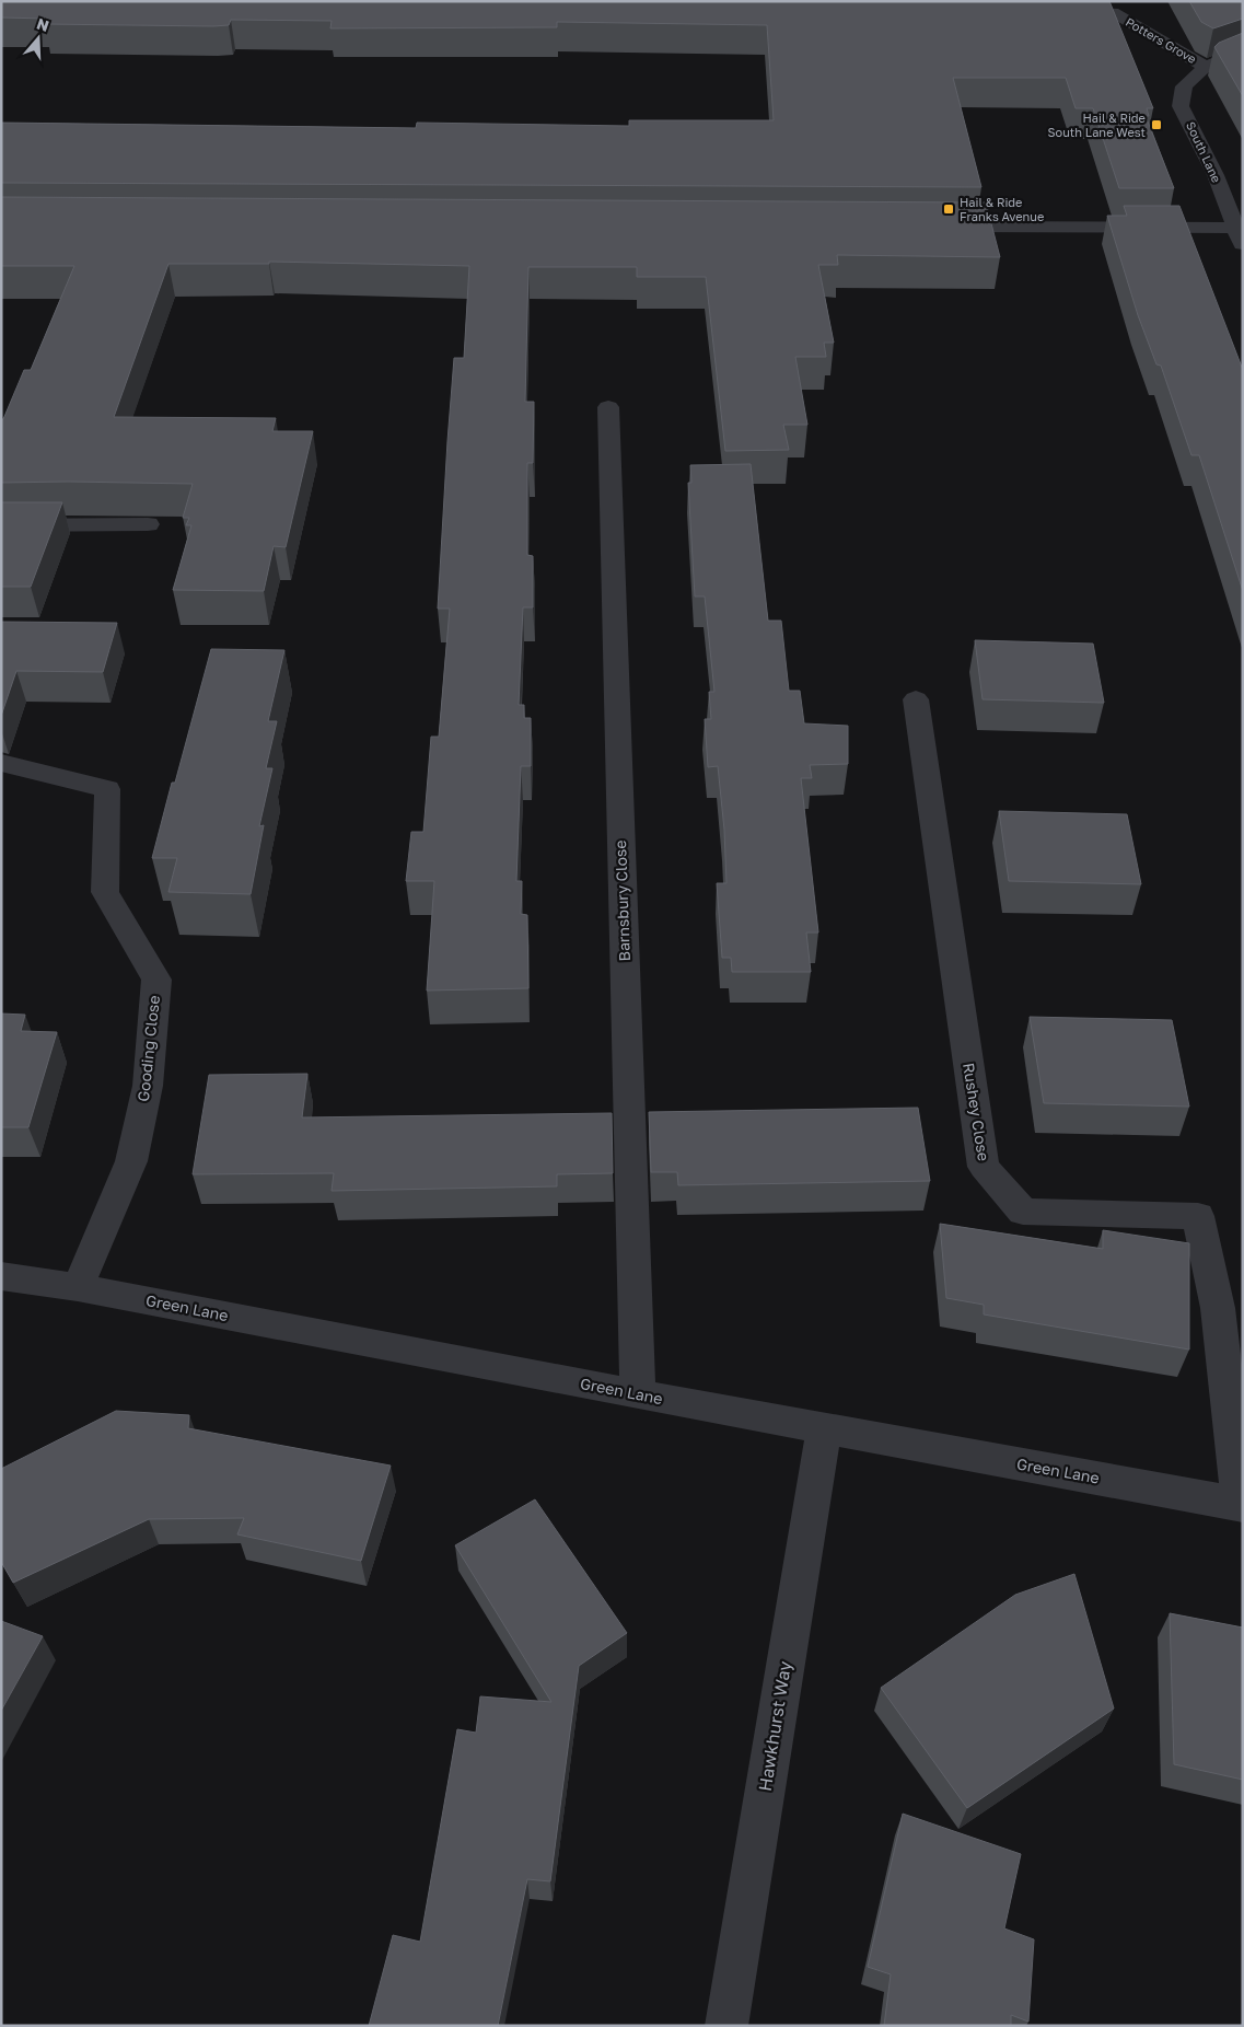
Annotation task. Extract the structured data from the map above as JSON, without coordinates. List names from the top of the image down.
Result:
{
  "streets": {
    "street": [
      "Potters Grove",
      "South Lane",
      "Barnsbury Close",
      "Gooding Close",
      "Rushey Close",
      "Green Lane",
      "Hawkhurst Way"
    ]
  },
  "crossings": [
    ["Potters Grove", "South Lane"],
    ["Barnsbury Close", "Green Lane"],
    ["Gooding Close", "Green Lane"],
    ["Rushey Close", "Green Lane"],
    ["Green Lane", "Hawkhurst Way"]
  ],
  "places": {
    "transit": ["Hail & Ride South Lane West", "Hail & Ride Franks Avenue"]
  },
  "north": "top"
}
